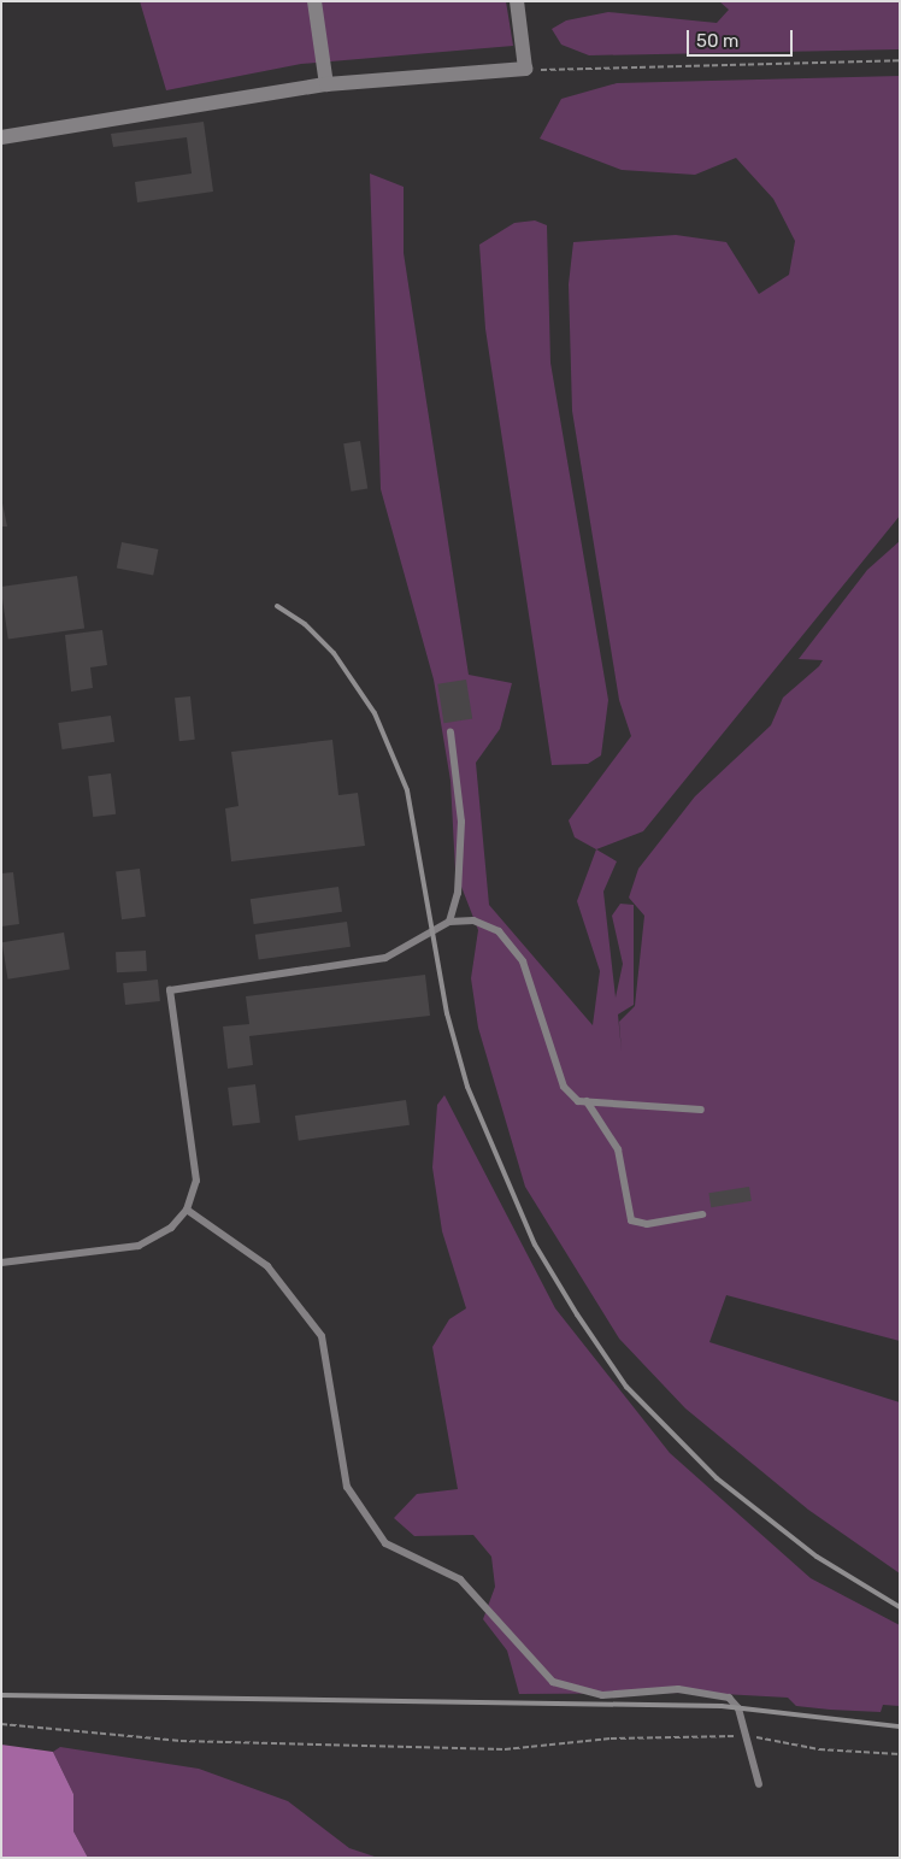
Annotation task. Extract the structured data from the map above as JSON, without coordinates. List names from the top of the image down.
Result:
{
  "scale_bar": "50 m"
}
